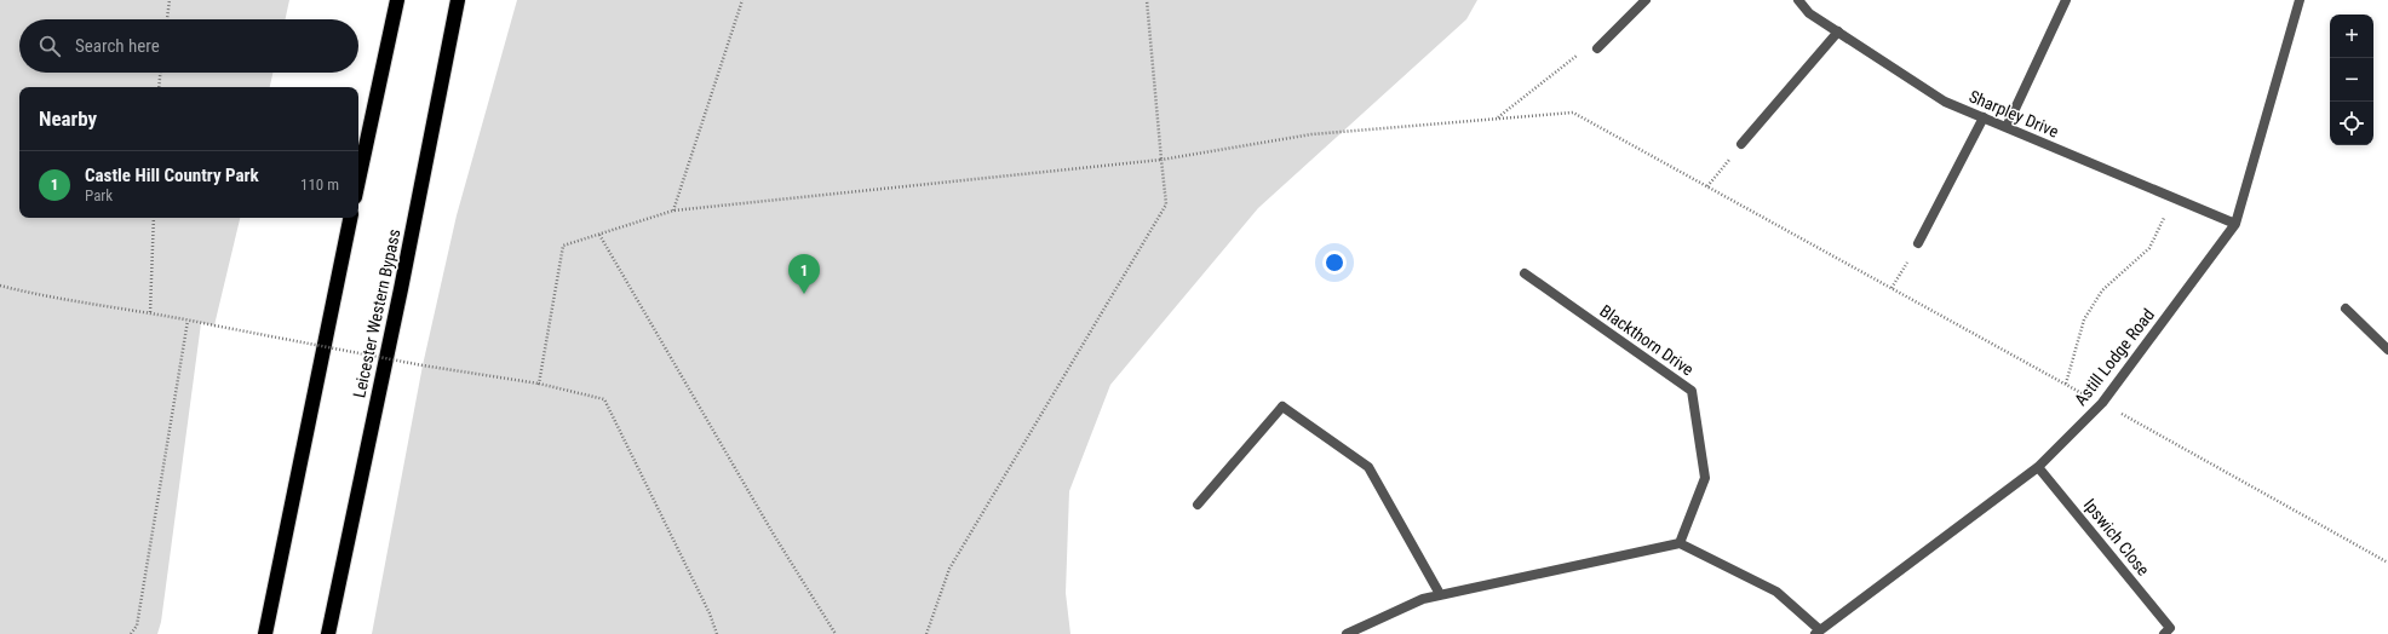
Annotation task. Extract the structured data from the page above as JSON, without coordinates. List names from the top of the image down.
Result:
{
  "streets": {
    "highway": ["Leicester Western Bypass"],
    "street": [
      "Sharpley Drive",
      "Blackthorn Drive",
      "Astill Lodge Road",
      "Ipswich Close"
    ]
  },
  "crossings": [
    ["Sharpley Drive", "Astill Lodge Road"],
    ["Astill Lodge Road", "Ipswich Close"]
  ],
  "page": {
    "map_buttons": ["+", "−"],
    "search": "Search here",
    "heading": "Nearby",
    "list": [
      {
        "mark": "1",
        "name": "Castle Hill Country Park",
        "note": "Park",
        "value": "110 m"
      }
    ],
    "pins": "1"
  }
}
